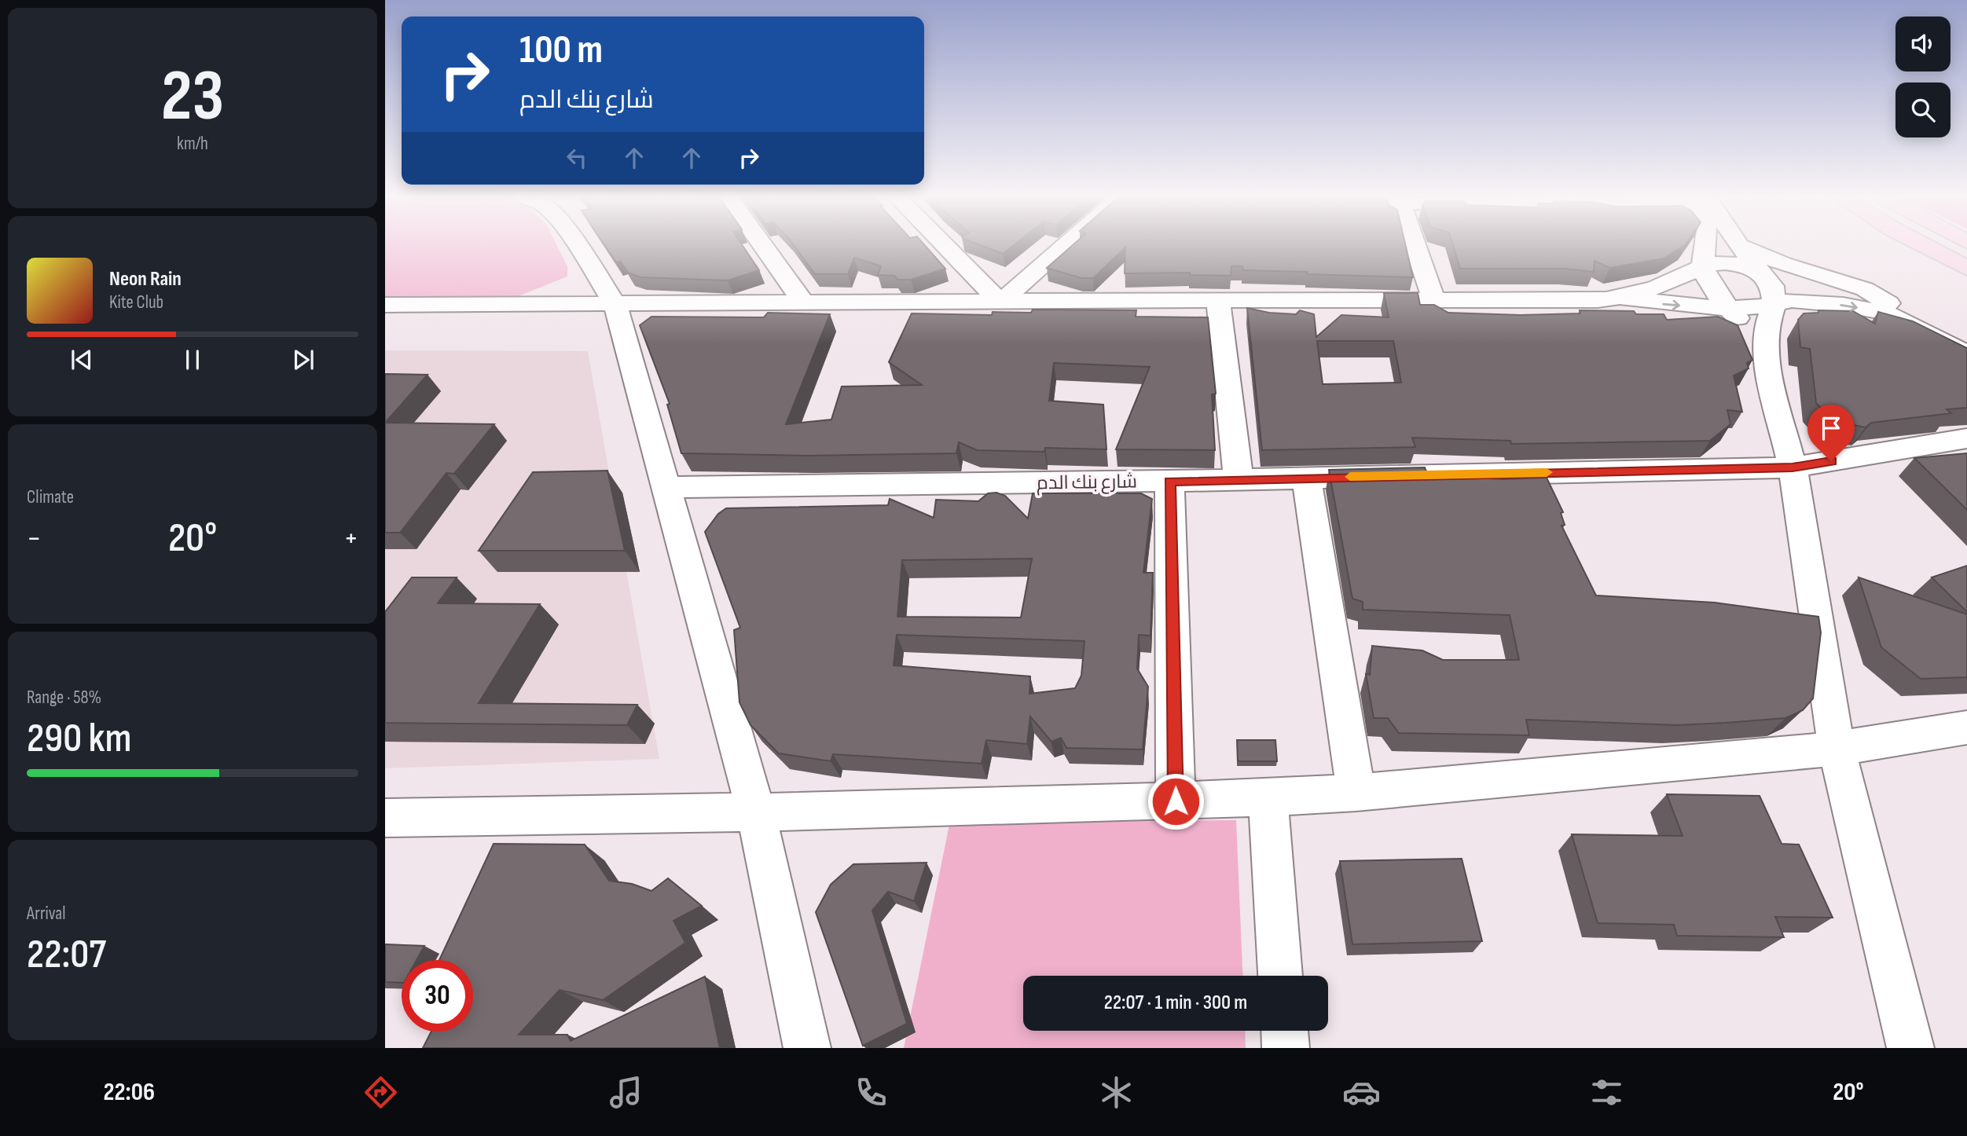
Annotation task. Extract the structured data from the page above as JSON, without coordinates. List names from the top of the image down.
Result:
{
  "streets": {
    "street": ["شارع بنك الدم"]
  },
  "page": {
    "tile": [
      ["23", "km/h"],
      "Climate",
      ["Range · 58%", "290 km"],
      ["Arrival", "22:07"]
    ],
    "turn": ["100 m", "شارع بنك الدم"],
    "song": ["Neon Rain", "Kite Club"],
    "heat": ["−", "20°", "+"],
    "limit": "30",
    "trip": "22:07 · 1 min · 300 m",
    "tabs": ["22:06", "20°"]
  }
}
